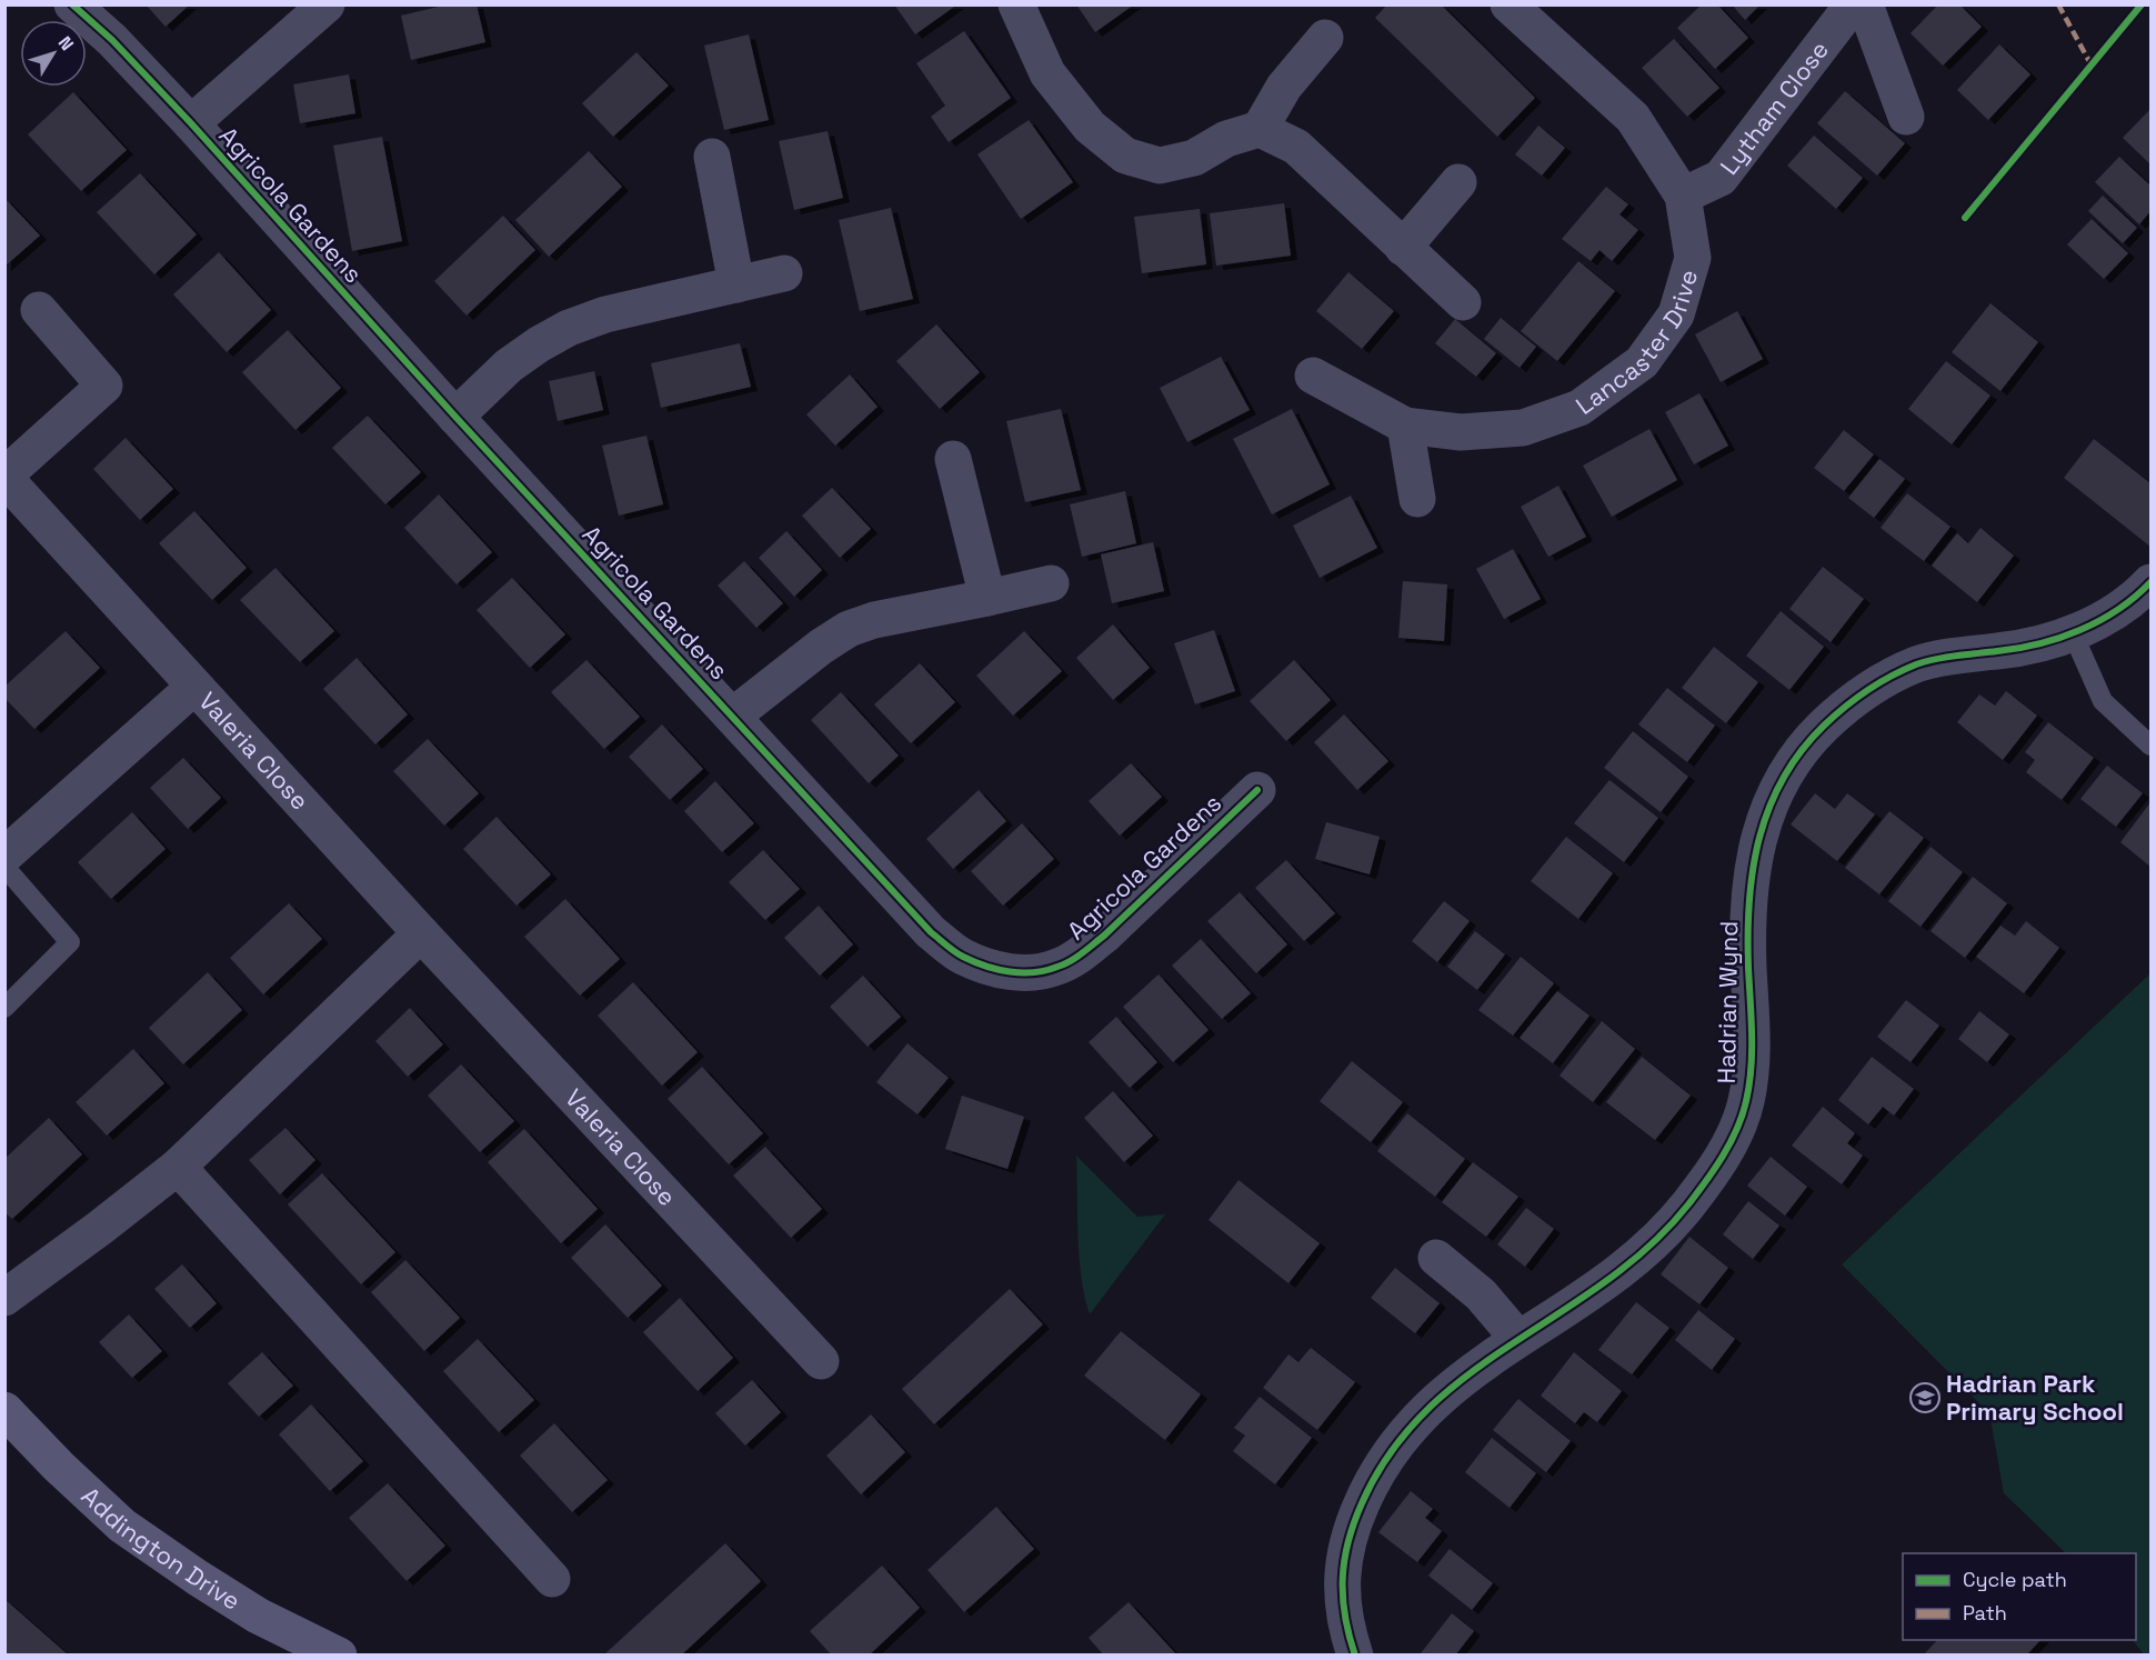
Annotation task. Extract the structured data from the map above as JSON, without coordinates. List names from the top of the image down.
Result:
{
  "streets": {
    "street": [
      "Lytham Close",
      "Agricola Gardens",
      "Lancaster Drive",
      "Valeria Close",
      "Hadrian Wynd",
      "Addington Drive"
    ]
  },
  "crossings": [
    ["Lytham Close", "Lancaster Drive"]
  ],
  "places": {
    "school or university": ["Hadrian Park Primary School"]
  },
  "legend": ["Cycle path", "Path"],
  "north": "top right"
}
